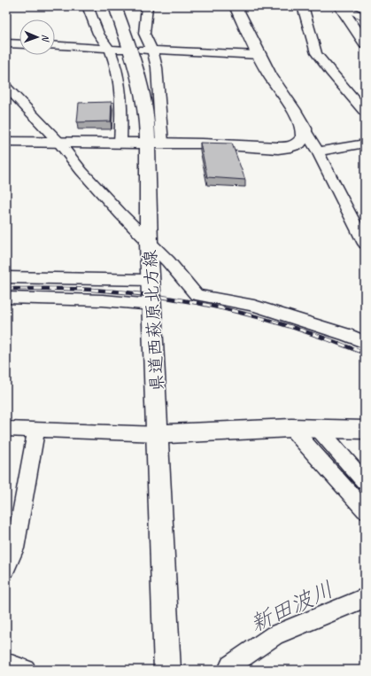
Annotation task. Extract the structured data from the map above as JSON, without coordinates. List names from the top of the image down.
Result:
{
  "streets": {
    "main road": ["県道西萩原北方線"]
  },
  "water": ["新田波川"],
  "north": "right"
}
